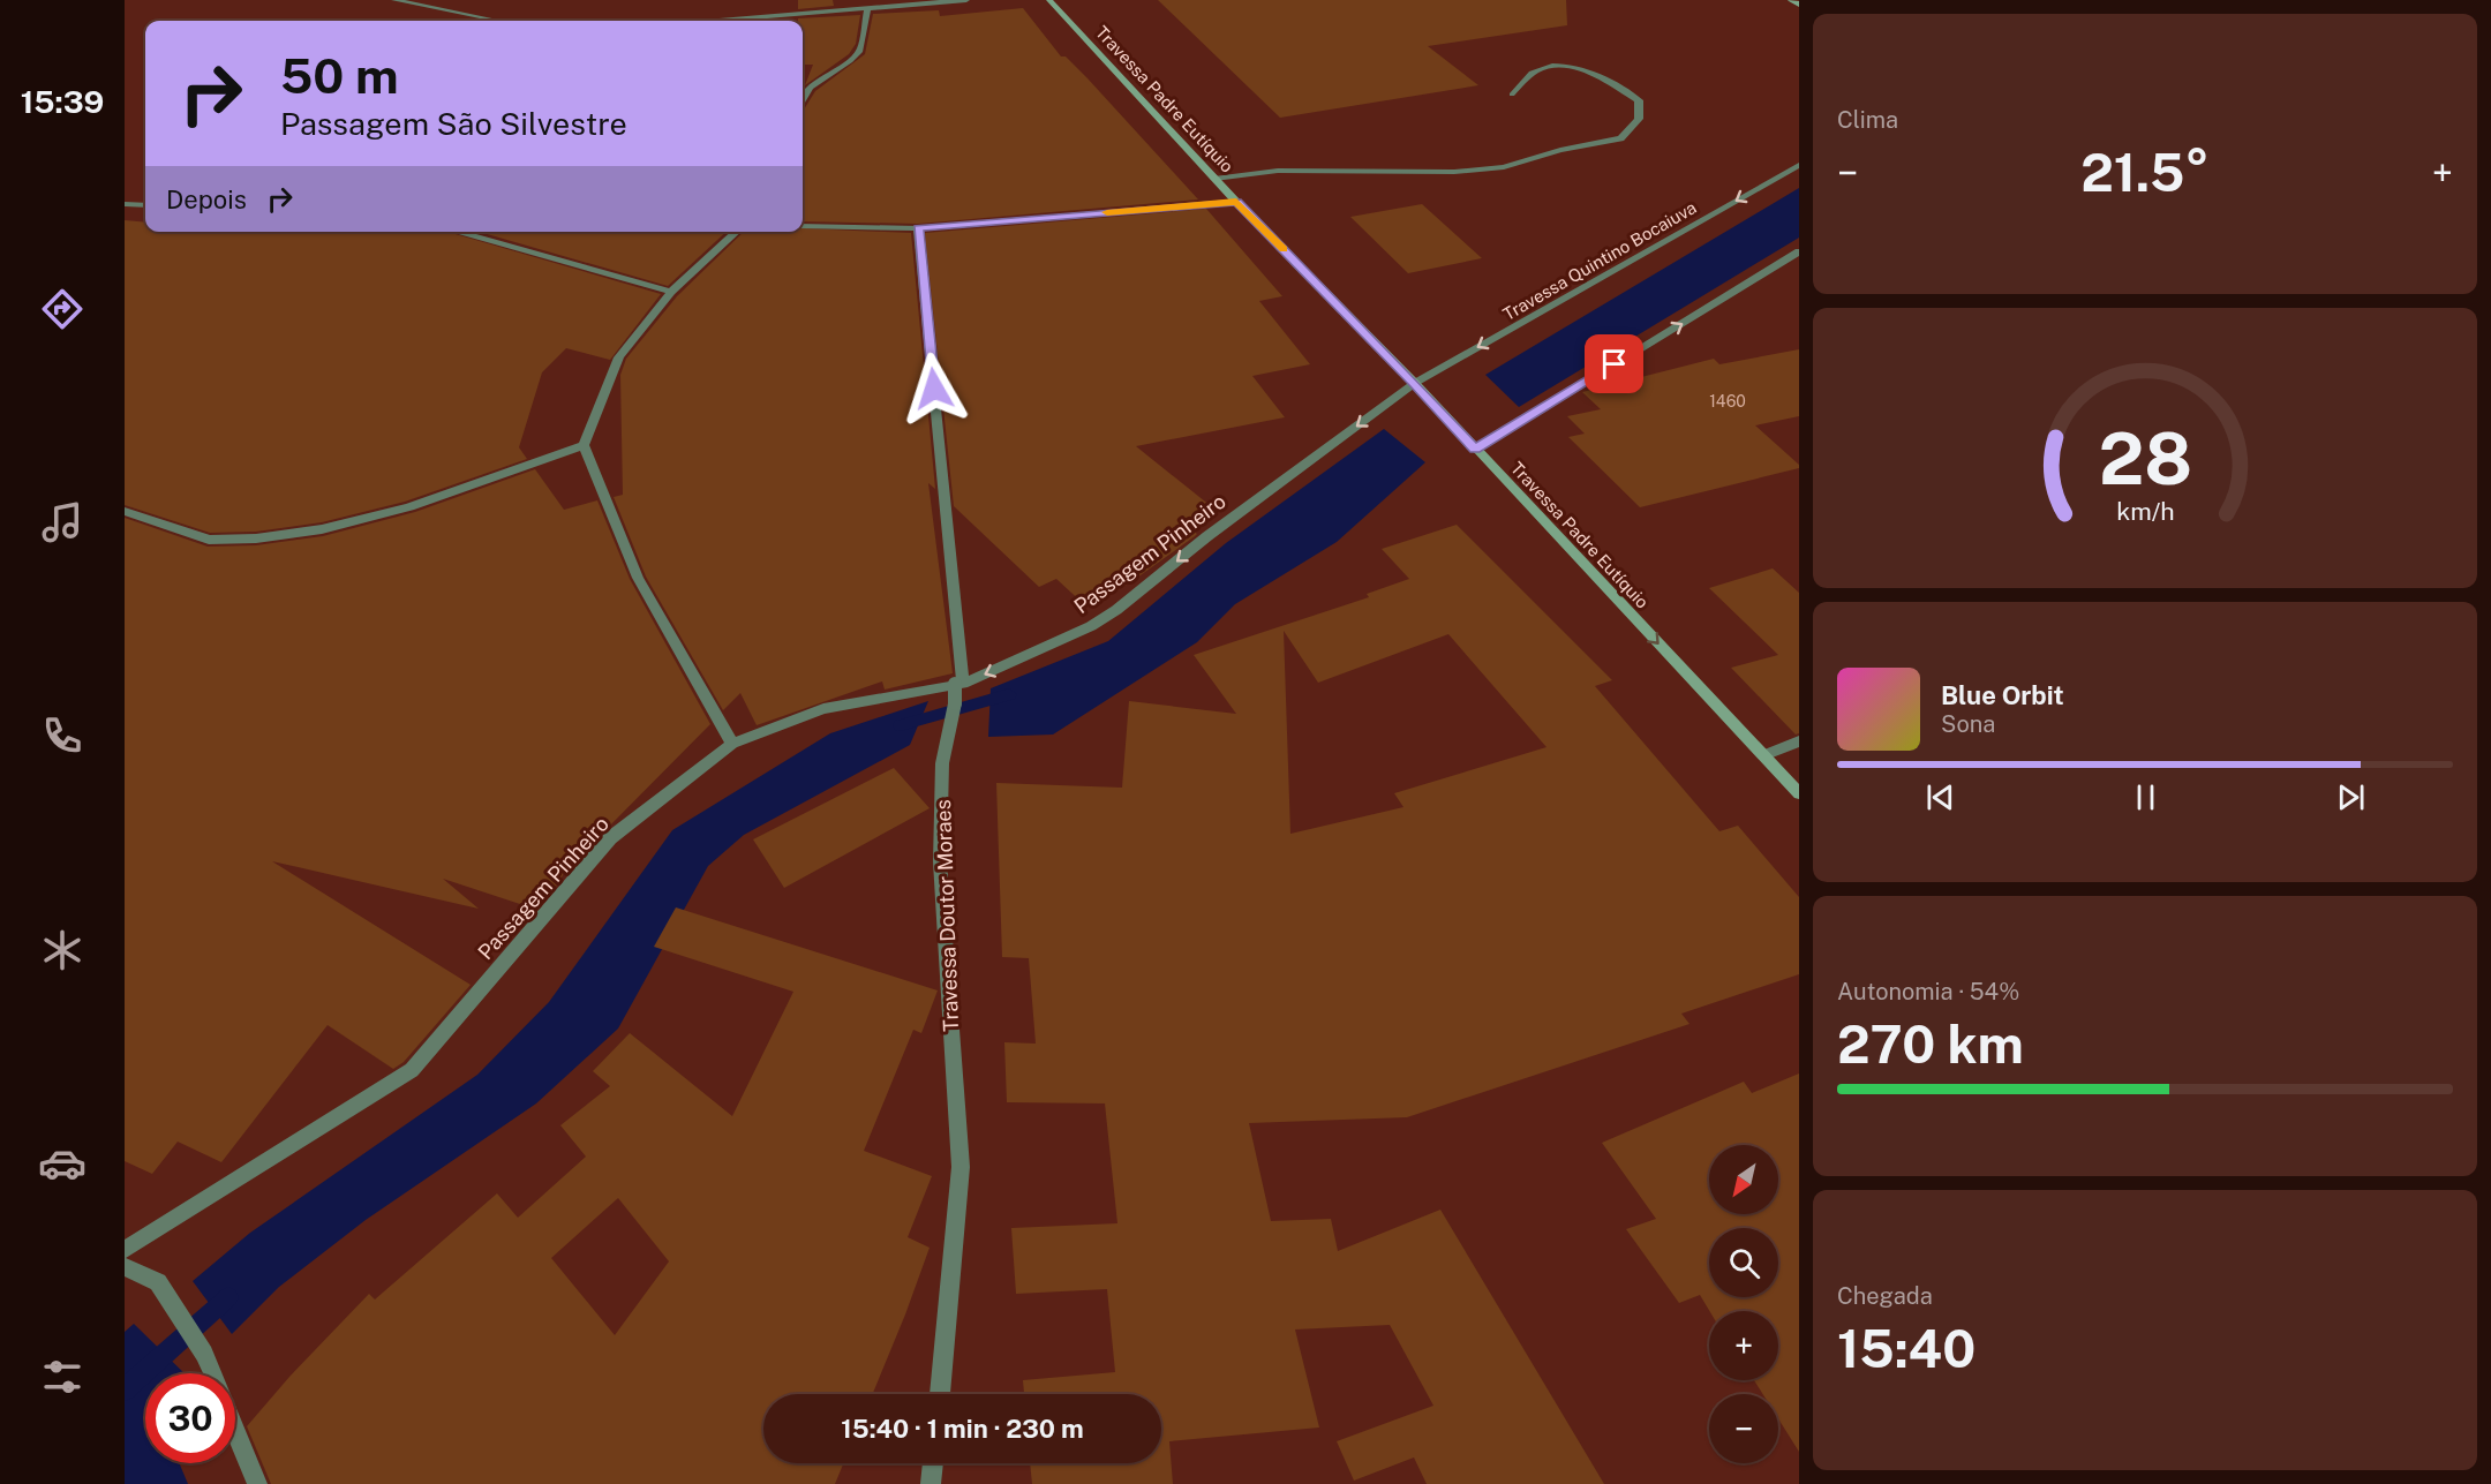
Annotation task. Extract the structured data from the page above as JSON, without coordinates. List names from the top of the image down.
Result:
{
  "streets": {
    "main road": ["Travessa Padre Eutíquio"],
    "street": ["Travessa Quintino Bocaiuva", "Passagem Pinheiro", "Travessa Doutor Moraes"]
  },
  "crossings": [
    ["Travessa Padre Eutíquio", "Travessa Quintino Bocaiuva"],
    ["Travessa Padre Eutíquio", "Passagem Pinheiro"],
    ["Travessa Quintino Bocaiuva", "Passagem Pinheiro"],
    ["Passagem Pinheiro", "Travessa Doutor Moraes"]
  ],
  "one_way": ["Travessa Padre Eutíquio"],
  "house_numbers": ["1460"],
  "north": "bottom left",
  "page": {
    "tabs": "15:39",
    "tile": [
      "Clima",
      ["Autonomia · 54%", "270 km"],
      ["Chegada", "15:40"]
    ],
    "turn": ["50 m", "Passagem São Silvestre"],
    "heat": ["−", "21.5°", "+"],
    "then": "Depois",
    "song": ["Blue Orbit", "Sona"],
    "map_buttons": ["+", "−"],
    "limit": "30",
    "trip": "15:40 · 1 min · 230 m",
    "gauge": ["28", "km/h"]
  }
}
